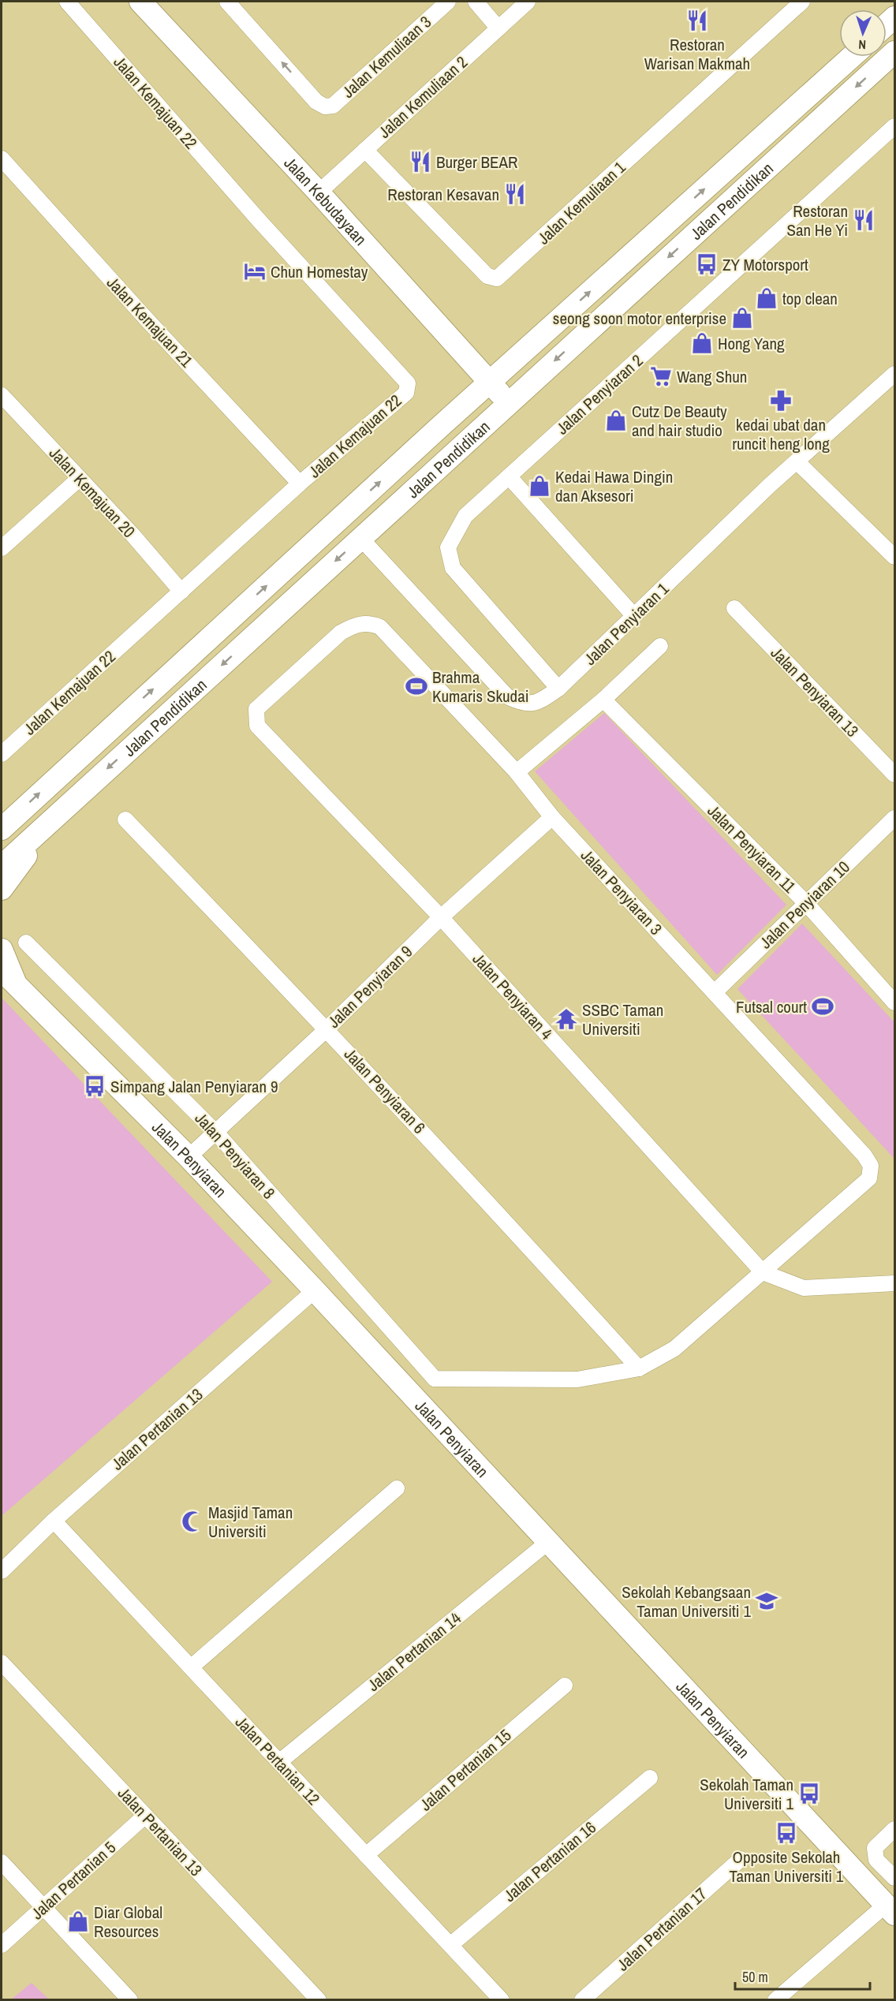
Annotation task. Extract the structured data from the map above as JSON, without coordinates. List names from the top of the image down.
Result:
{
  "streets": {
    "main road": ["Jalan Pendidikan", "Jalan Kebudayaan", "Jalan Penyiaran"],
    "street": [
      "Jalan Kemuliaan 3",
      "Jalan Kemuliaan 2",
      "Jalan Kemajuan 22",
      "Jalan Kemuliaan 1",
      "Jalan Kemajuan 21",
      "Jalan Penyiaran 2",
      "Jalan Kemajuan 20",
      "Jalan Penyiaran 1",
      "Jalan Penyiaran 13",
      "Jalan Penyiaran 11",
      "Jalan Penyiaran 3",
      "Jalan Penyiaran 10",
      "Jalan Penyiaran 9",
      "Jalan Penyiaran 4",
      "Jalan Penyiaran 6",
      "Jalan Penyiaran 8",
      "Jalan Pertanian 13",
      "Jalan Pertanian 14",
      "Jalan Pertanian 12",
      "Jalan Pertanian 15",
      "Jalan Pertanian 16",
      "Jalan Pertanian 5",
      "Jalan Pertanian 17"
    ]
  },
  "crossings": [
    ["Jalan Kemuliaan 2", "Jalan Kebudayaan"],
    ["Jalan Kemuliaan 2", "Jalan Kemuliaan 1"],
    ["Jalan Kemajuan 22", "Jalan Kemajuan 21"],
    ["Jalan Kemajuan 22", "Jalan Kemajuan 20"],
    ["Jalan Pendidikan", "Jalan Kebudayaan"],
    ["Jalan Pendidikan", "Jalan Penyiaran 1"],
    ["Jalan Penyiaran 2", "Jalan Penyiaran 1"],
    ["Jalan Penyiaran 11", "Jalan Penyiaran 10"],
    ["Jalan Penyiaran 3", "Jalan Penyiaran 10"],
    ["Jalan Penyiaran 3", "Jalan Penyiaran 9"],
    ["Jalan Penyiaran 3", "Jalan Penyiaran 4"],
    ["Jalan Penyiaran 9", "Jalan Penyiaran 4"],
    ["Jalan Penyiaran 9", "Jalan Penyiaran 6"],
    ["Jalan Penyiaran 9", "Jalan Penyiaran 8"],
    ["Jalan Penyiaran 9", "Jalan Penyiaran"],
    ["Jalan Penyiaran 6", "Jalan Penyiaran 8"],
    ["Jalan Penyiaran", "Jalan Pertanian 13"],
    ["Jalan Penyiaran", "Jalan Pertanian 14"],
    ["Jalan Pertanian 13", "Jalan Pertanian 12"],
    ["Jalan Pertanian 13", "Jalan Pertanian 5"],
    ["Jalan Pertanian 14", "Jalan Pertanian 12"],
    ["Jalan Pertanian 12", "Jalan Pertanian 15"],
    ["Jalan Pertanian 12", "Jalan Pertanian 16"]
  ],
  "places": {
    "restaurant": [
      "Restoran Warisan Makmah",
      "Burger BEAR",
      "Restoran Kesavan",
      "Restoran San He Yi"
    ],
    "bus stop": [
      "ZY Motorsport",
      "Simpang Jalan Penyiaran 9",
      "Sekolah Taman Universiti 1",
      "Opposite Sekolah Taman Universiti 1"
    ],
    "hotel": ["Chun Homestay"],
    "shop": [
      "top clean",
      "seong soon motor enterprise",
      "Hong Yang",
      "Cutz De Beauty and hair studio",
      "Kedai Hawa Dingin dan Aksesori",
      "Diar Global Resources"
    ],
    "supermarket": ["Wang Shun"],
    "pharmacy": ["kedai ubat dan runcit heng long"],
    "sports": ["Brahma Kumaris Skudai", "Futsal court"],
    "temple": ["SSBC Taman Universiti"],
    "mosque": ["Masjid Taman Universiti"],
    "school or university": ["Sekolah Kebangsaan Taman Universiti 1"]
  },
  "scale_bar": "50 m",
  "north": "bottom"
}
